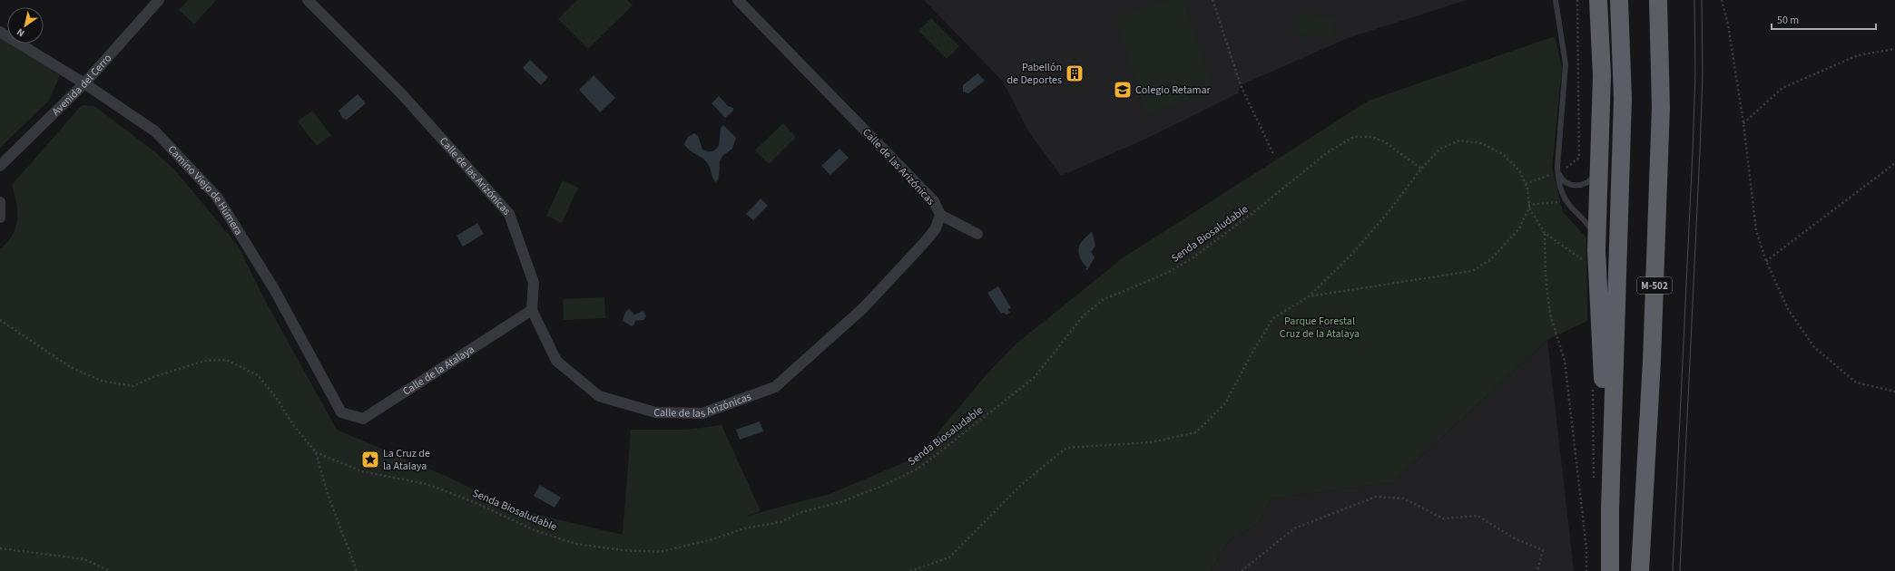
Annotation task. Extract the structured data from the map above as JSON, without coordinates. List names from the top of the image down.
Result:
{
  "streets": {
    "highway": ["M-502"],
    "street": [
      "Avenida del Cerro",
      "Calle de las Arizónicas",
      "Camino Viejo de Húmera",
      "Calle de la Atalaya"
    ],
    "path": ["Senda Biosaludable"]
  },
  "crossings": [
    ["Avenida del Cerro", "Camino Viejo de Húmera"],
    ["Calle de las Arizónicas", "Calle de la Atalaya"],
    ["Camino Viejo de Húmera", "Calle de la Atalaya"]
  ],
  "parks": ["Parque Forestal Cruz de la Atalaya"],
  "places": {
    "building": ["Pabellón de Deportes"],
    "school or university": ["Colegio Retamar"],
    "place": ["La Cruz de la Atalaya"]
  },
  "scale_bar": "50 m",
  "north": "bottom left"
}
